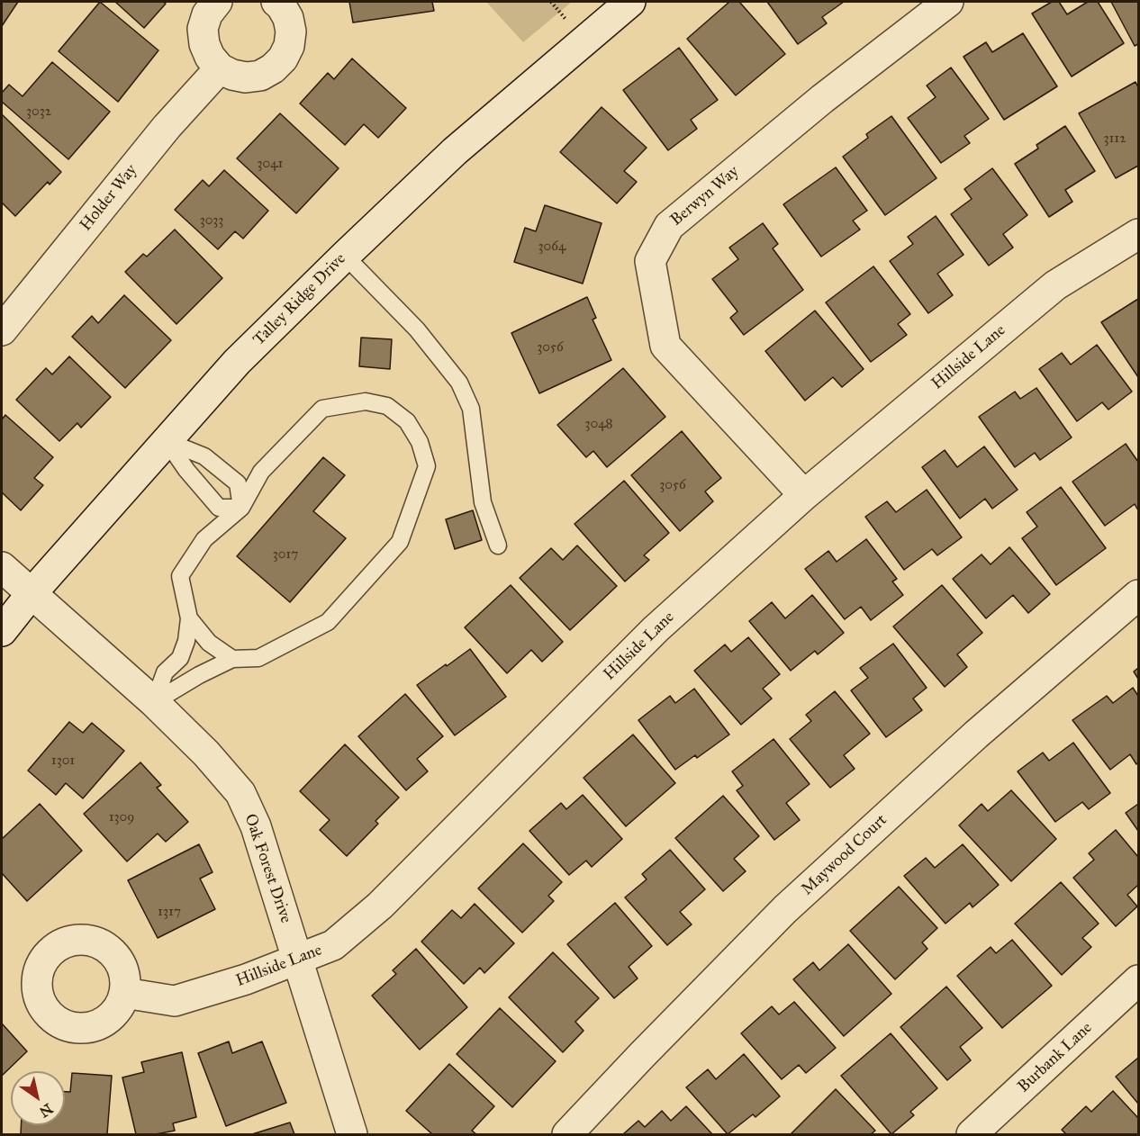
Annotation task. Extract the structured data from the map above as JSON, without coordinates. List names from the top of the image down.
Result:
{
  "streets": {
    "street": [
      "Berwyn Way",
      "Holder Way",
      "Talley Ridge Drive",
      "Hillside Lane",
      "Maywood Court",
      "Oak Forest Drive",
      "Burbank Lane"
    ]
  },
  "crossings": [
    ["Berwyn Way", "Hillside Lane"],
    ["Talley Ridge Drive", "Oak Forest Drive"],
    ["Hillside Lane", "Oak Forest Drive"]
  ],
  "house_numbers": [
    "3032",
    "3112",
    "3041",
    "3033",
    "3064",
    "3056",
    "3048",
    "3056",
    "3017",
    "1301",
    "1309",
    "1317"
  ],
  "north": "bottom right"
}
